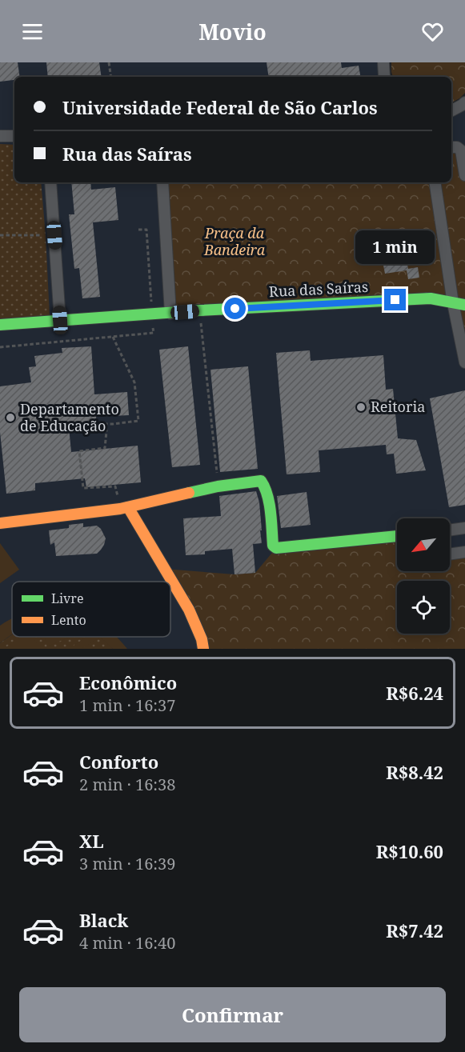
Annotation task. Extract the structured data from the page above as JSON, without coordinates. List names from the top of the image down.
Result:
{
  "streets": {
    "street": ["Rua das Saíras"]
  },
  "parks": ["Praça da Bandeira"],
  "places": ["Reitoria", "Departamento de Educação"],
  "legend": ["Livre", "Lento"],
  "north": "bottom left",
  "page": {
    "header": "Movio",
    "banner": ["Universidade Federal de São Carlos", "Rua das Saíras"],
    "bubble": "1 min",
    "list": [
      {
        "name": "Econômico",
        "note": "1 min · 16:37",
        "value": "R$6.24"
      },
      {
        "name": "Conforto",
        "note": "2 min · 16:38",
        "value": "R$8.42"
      },
      {
        "name": "XL",
        "note": "3 min · 16:39",
        "value": "R$10.60"
      },
      {
        "name": "Black",
        "note": "4 min · 16:40",
        "value": "R$7.42"
      }
    ],
    "buttons": "Confirmar"
  }
}
